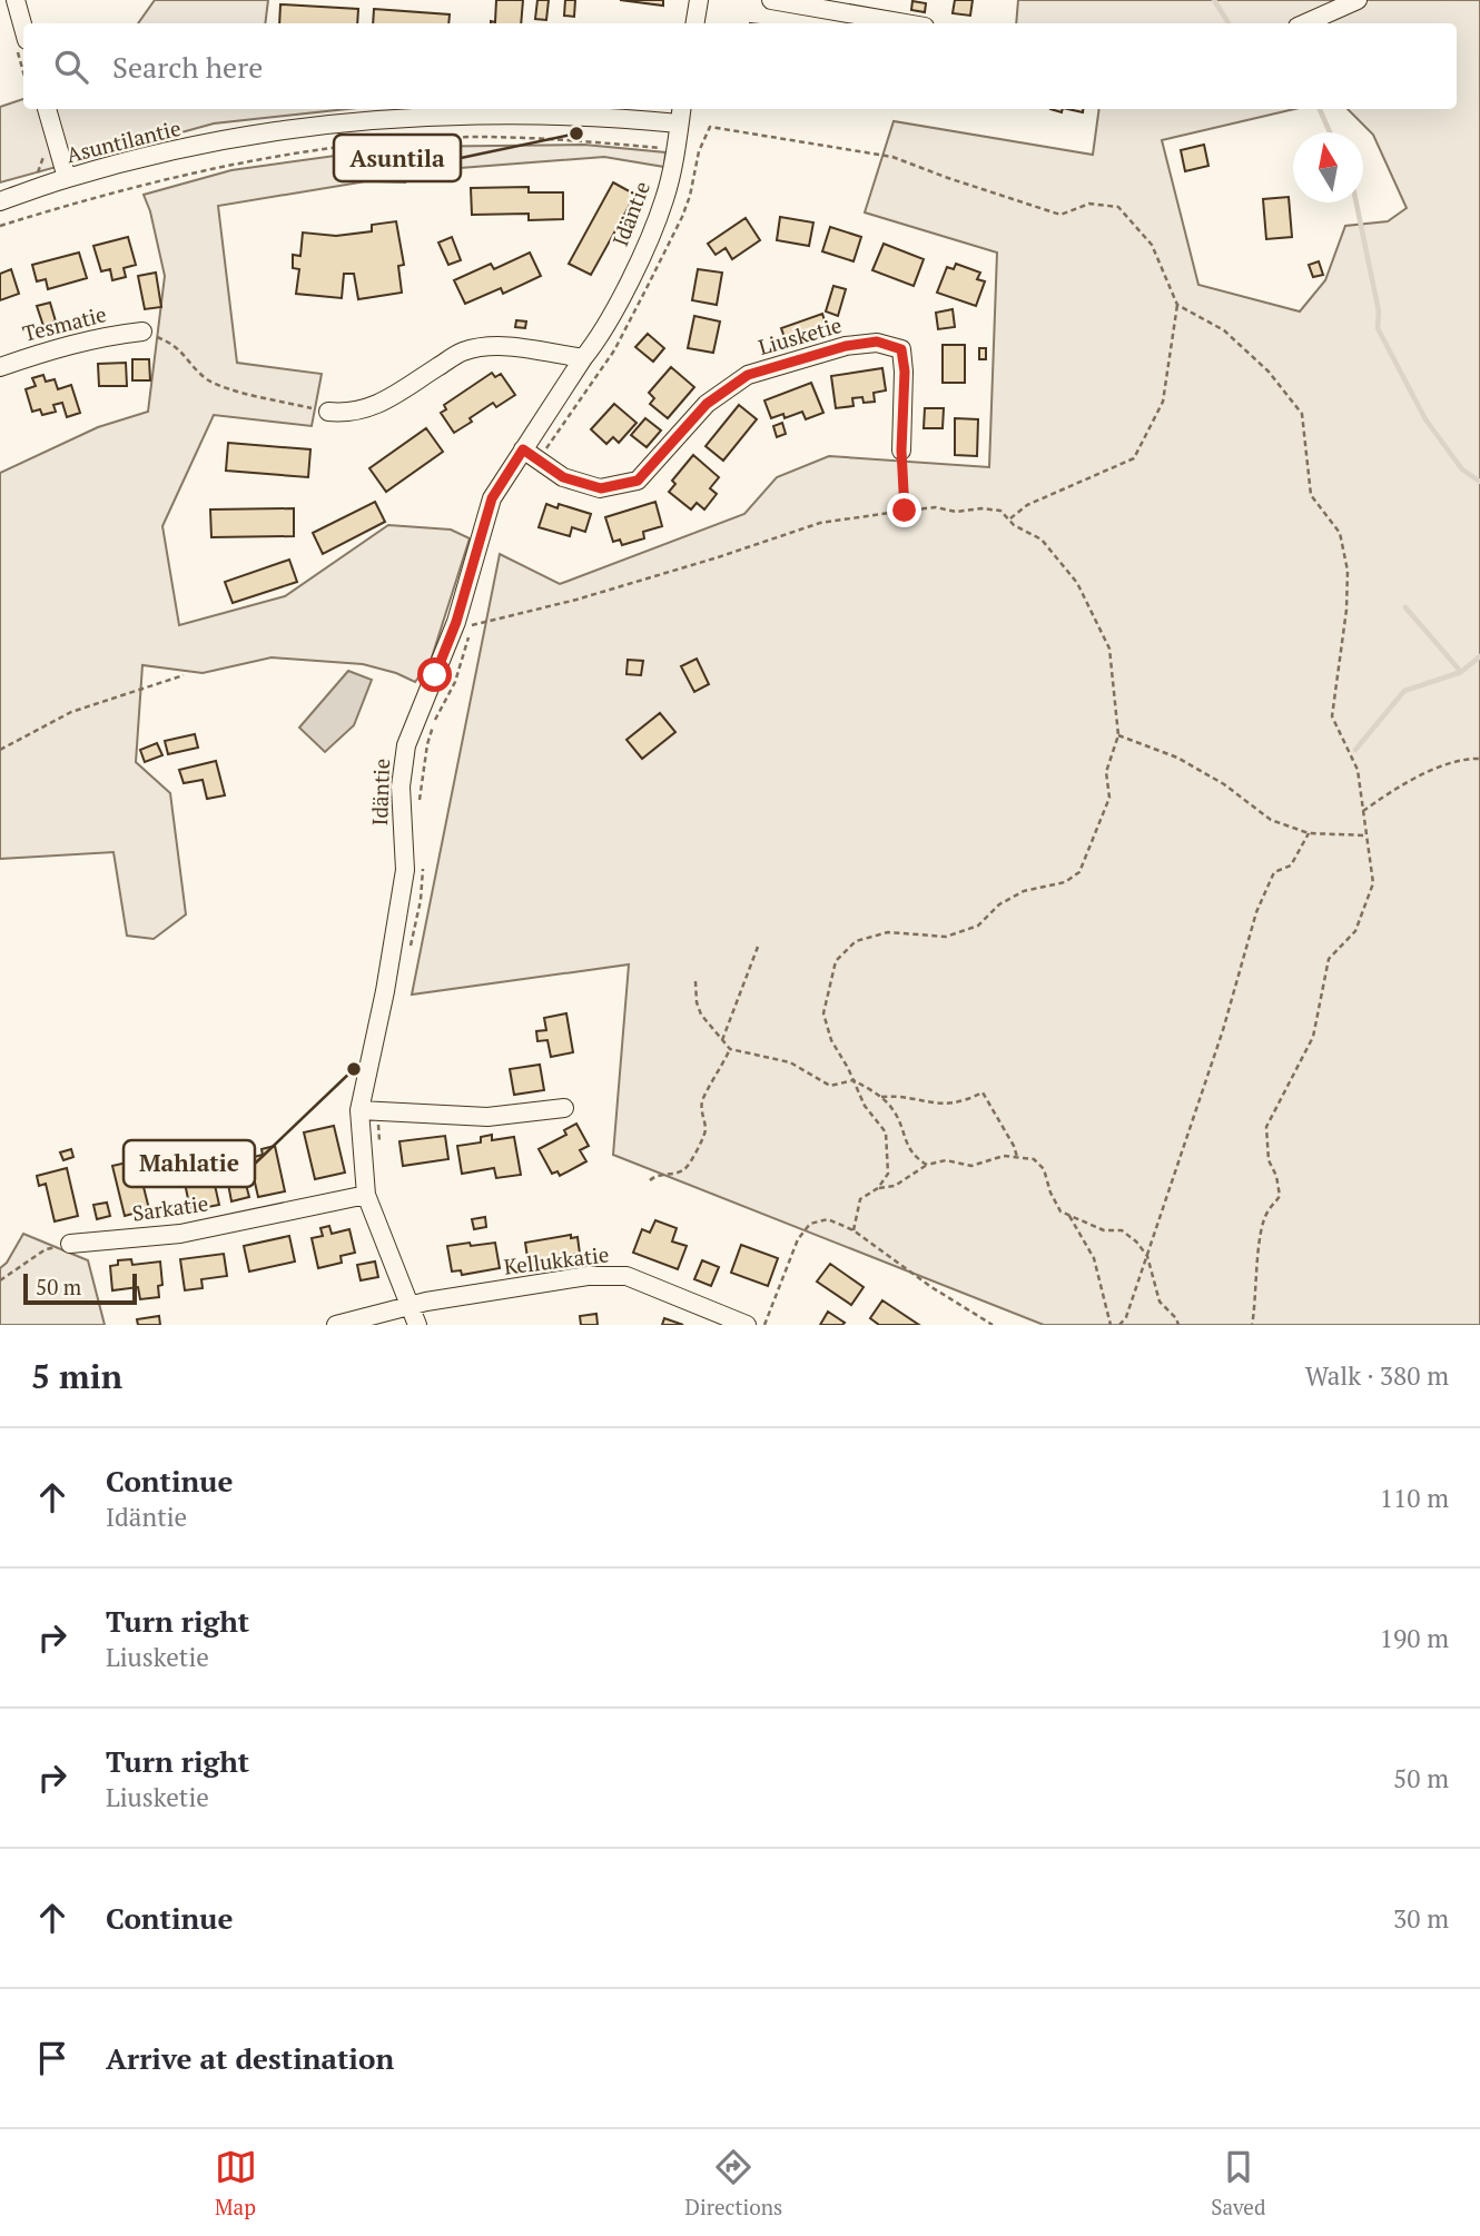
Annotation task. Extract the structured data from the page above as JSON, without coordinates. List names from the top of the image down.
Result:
{
  "streets": {
    "street": [
      "Asuntilantie",
      "Idäntie",
      "Tesmatie",
      "Liusketie",
      "Sarkatie",
      "Kellukkatie"
    ]
  },
  "crossings": [
    ["Asuntilantie", "Idäntie"],
    ["Idäntie", "Liusketie"],
    ["Idäntie", "Sarkatie"],
    ["Idäntie", "Kellukkatie"]
  ],
  "places": ["Asuntila", "Mahlatie"],
  "scale_bar": "50 m",
  "north": "top",
  "page": {
    "search": "Search here",
    "scale": "50 m",
    "heading": ["5 min", "Walk · 380 m"],
    "list": [
      ["Continue", "Idäntie", "110 m"],
      ["Turn right", "Liusketie", "190 m"],
      ["Turn right", "Liusketie", "50 m"],
      ["Continue", "30 m"],
      "Arrive at destination"
    ],
    "nav": ["Map", "Directions", "Saved"]
  }
}
